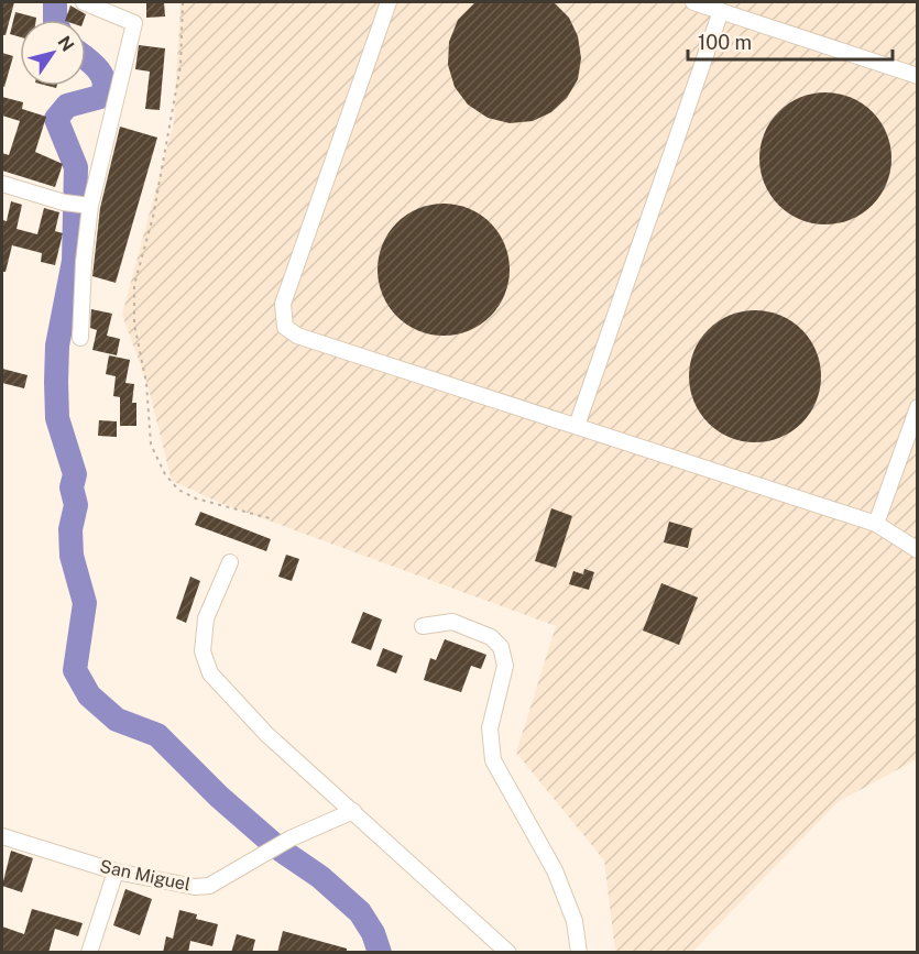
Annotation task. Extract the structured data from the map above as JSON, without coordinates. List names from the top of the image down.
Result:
{
  "streets": {
    "street": ["San Miguel"]
  },
  "scale_bar": "100 m",
  "north": "top right"
}
